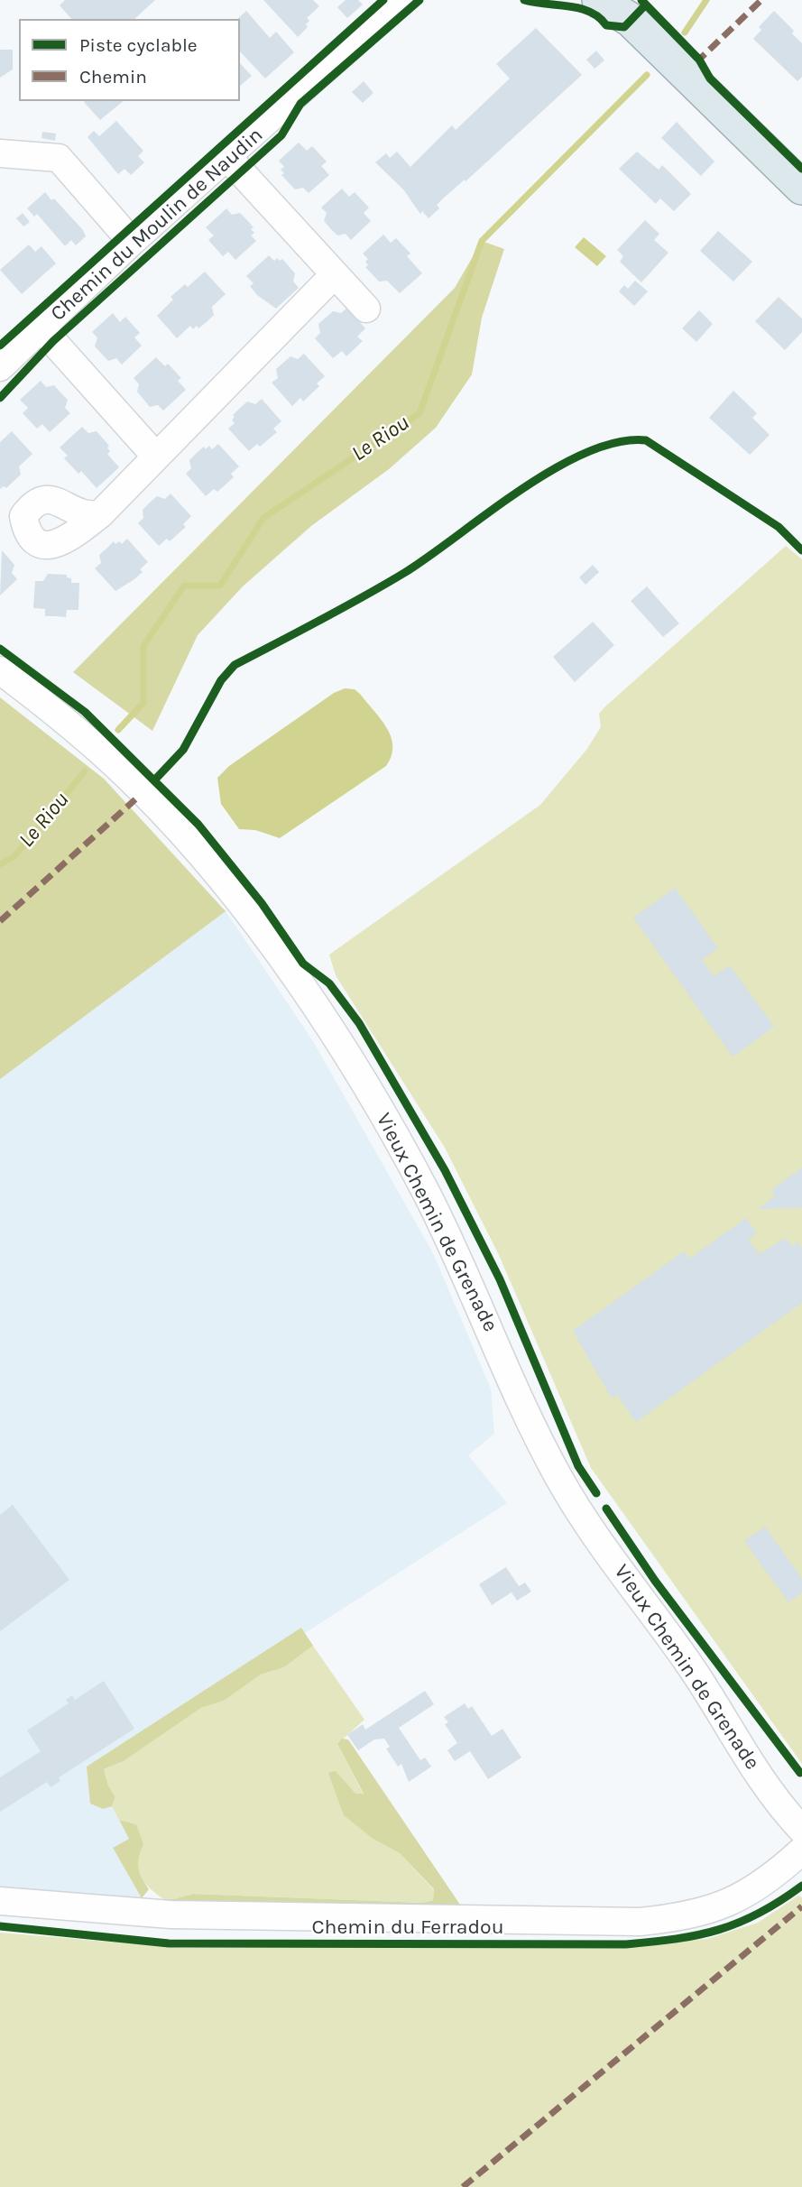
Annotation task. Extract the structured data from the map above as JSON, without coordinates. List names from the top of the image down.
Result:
{
  "streets": {
    "street": ["Chemin du Moulin de Naudin", "Vieux Chemin de Grenade", "Chemin du Ferradou"]
  },
  "water": ["Le Riou"],
  "legend": ["Piste cyclable", "Chemin"]
}
